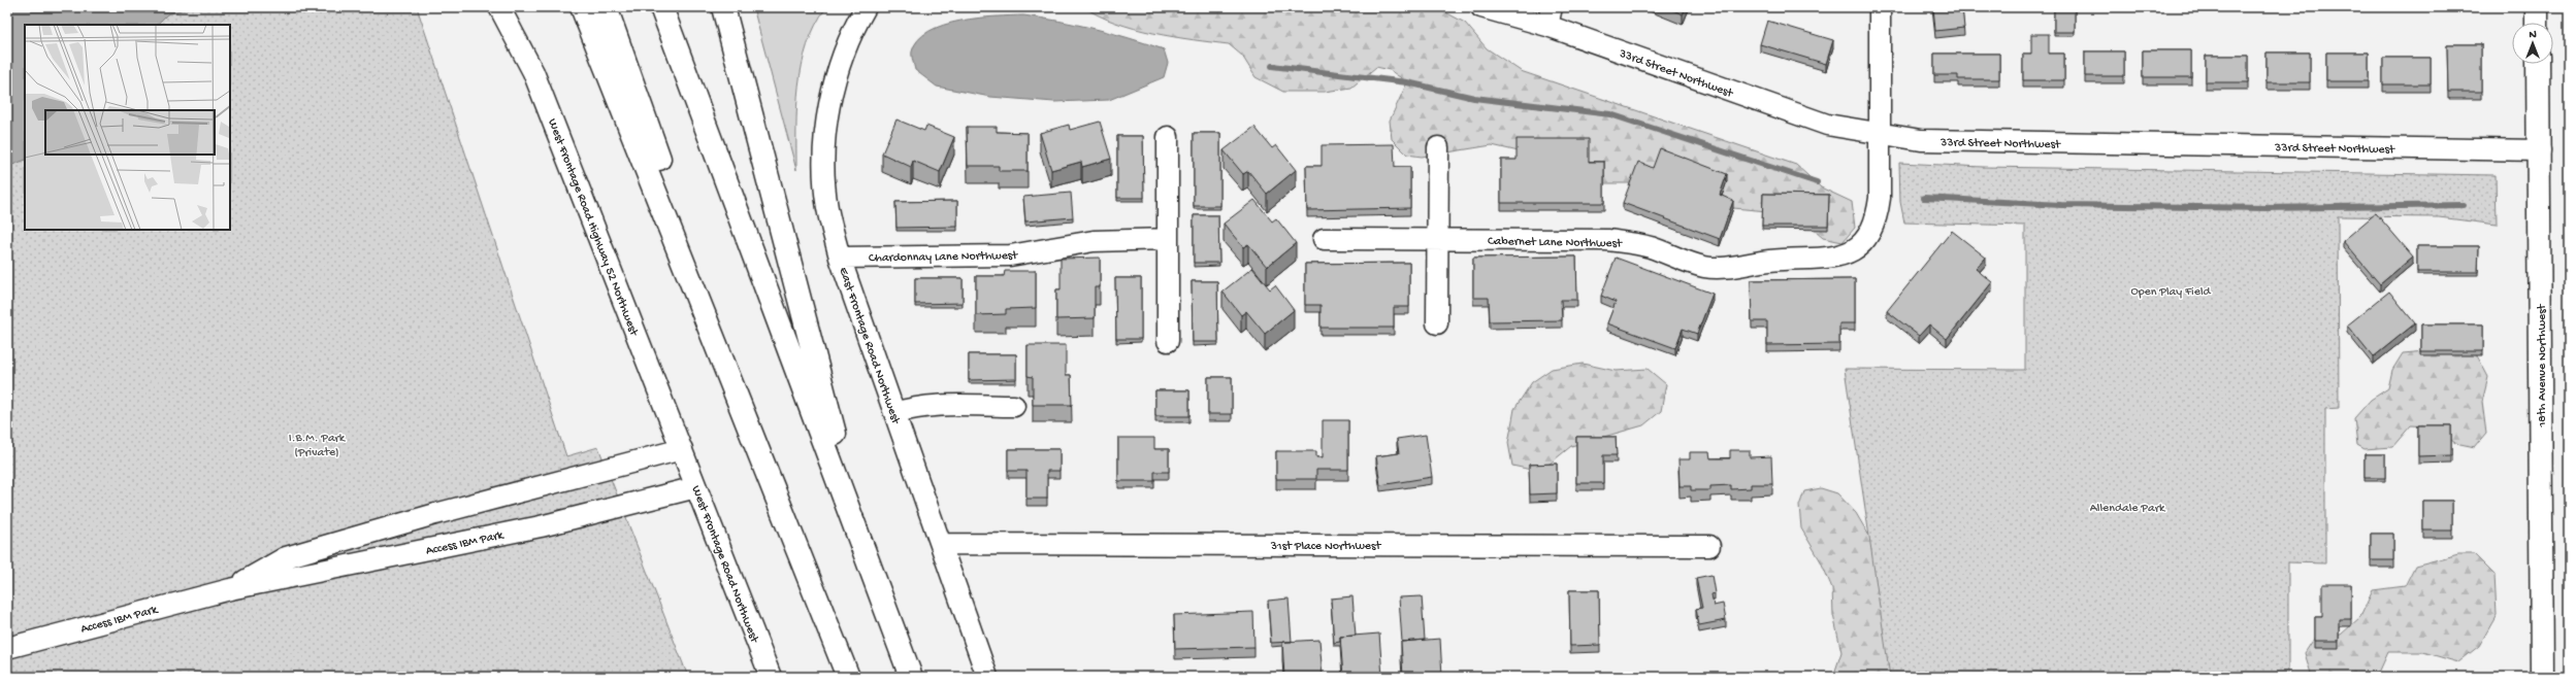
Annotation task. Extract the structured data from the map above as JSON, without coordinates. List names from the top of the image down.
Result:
{
  "streets": {
    "main road": ["18th Avenue Northwest"],
    "street": [
      "33rd Street Northwest",
      "West Frontage Road Highway 52 Northwest",
      "Cabernet Lane Northwest",
      "Chardonnay Lane Northwest",
      "East Frontage Road Northwest",
      "Access IBM Park",
      "31st Place Northwest",
      "West Frontage Road Northwest"
    ]
  },
  "crossings": [
    ["33rd Street Northwest", "Cabernet Lane Northwest"],
    ["33rd Street Northwest", "18th Avenue Northwest"],
    ["West Frontage Road Highway 52 Northwest", "Access IBM Park"],
    ["West Frontage Road Highway 52 Northwest", "West Frontage Road Northwest"],
    ["Chardonnay Lane Northwest", "East Frontage Road Northwest"],
    ["East Frontage Road Northwest", "31st Place Northwest"],
    ["Access IBM Park", "West Frontage Road Northwest"]
  ],
  "parks": ["Open Play Field", "I.B.M. Park (Private)", "Allendale Park"],
  "north": "top"
}
